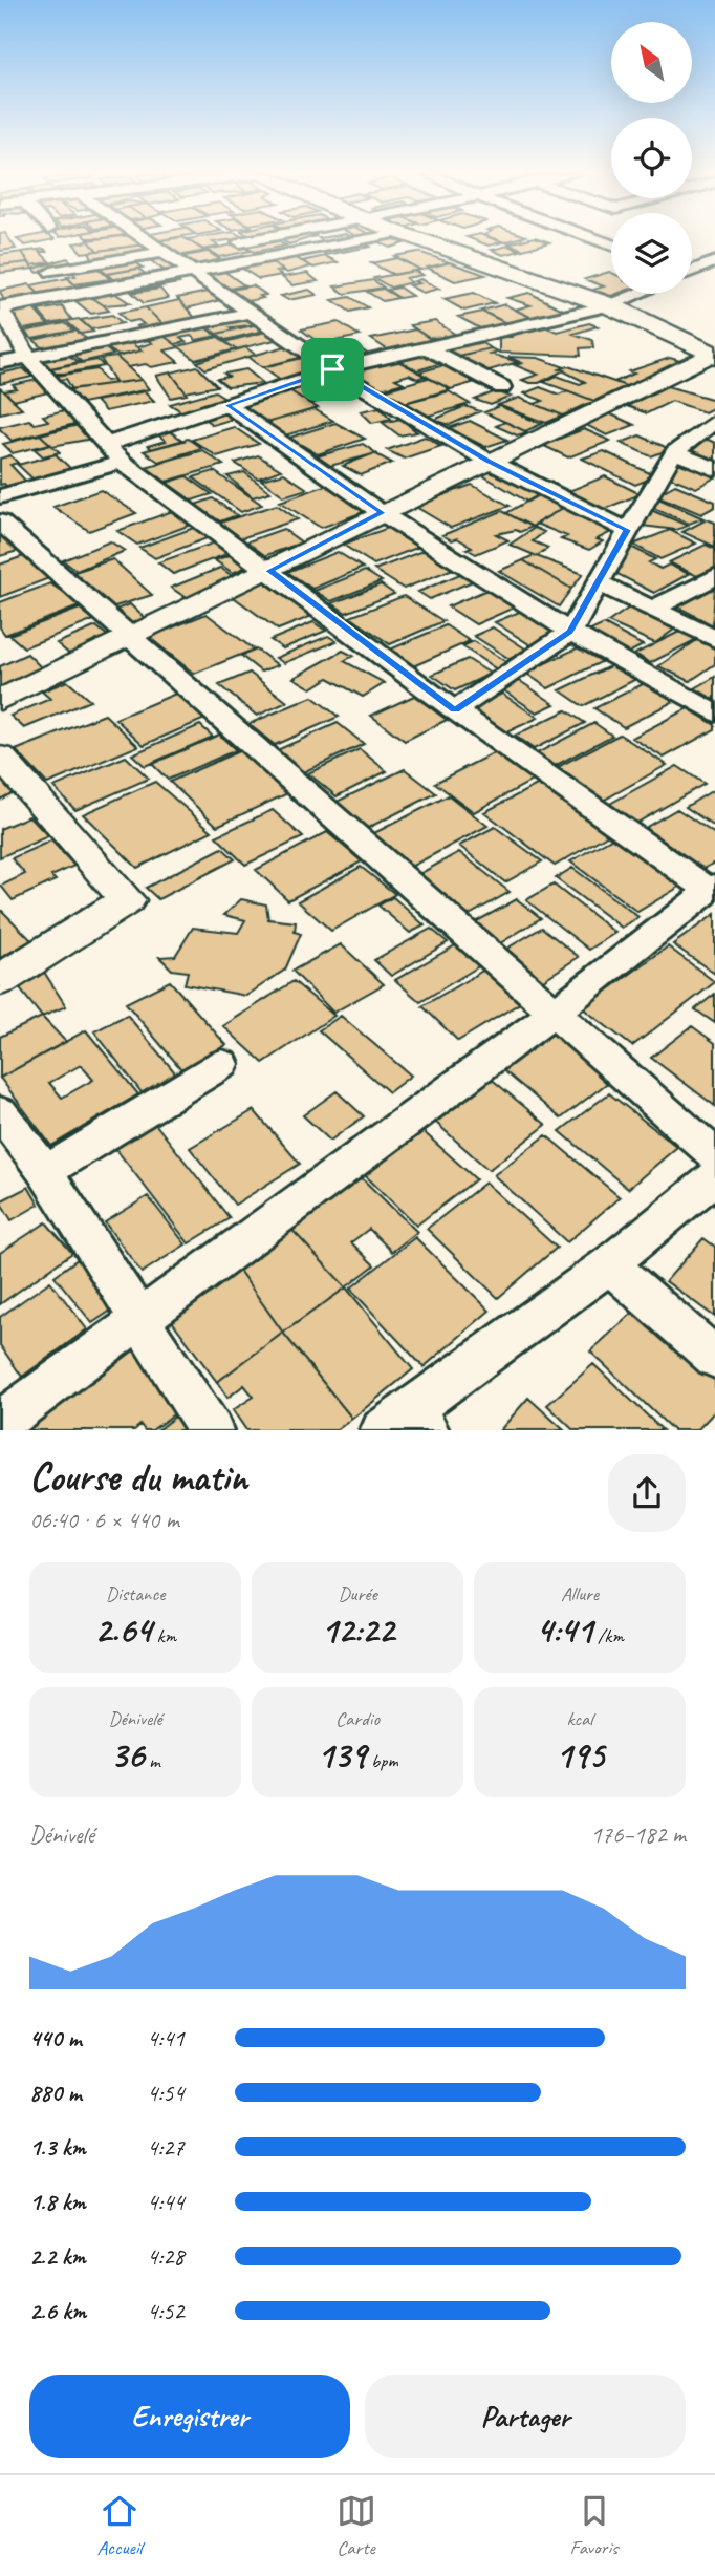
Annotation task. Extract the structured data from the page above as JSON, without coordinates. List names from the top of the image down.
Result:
{
  "north": "top left",
  "page": {
    "heading": ["Course du matin", "06:40 · 6 × 440 m"],
    "stats": [
      ["Distance", "2.64 km"],
      ["Durée", "12:22"],
      ["Allure", "4:41 /km"],
      ["Dénivelé", "36 m"],
      ["Cardio", "139 bpm"],
      ["kcal", "195"]
    ],
    "chart": ["Dénivelé", "176–182 m"],
    "list": [
      {
        "name": "440 m",
        "note": "4:41"
      },
      {
        "name": "880 m",
        "note": "4:54"
      },
      {
        "name": "1.3 km",
        "note": "4:27"
      },
      {
        "name": "1.8 km",
        "note": "4:44"
      },
      {
        "name": "2.2 km",
        "note": "4:28"
      },
      {
        "name": "2.6 km",
        "note": "4:52"
      }
    ],
    "buttons": ["Enregistrer", "Partager"],
    "tabs": ["Accueil", "Carte", "Favoris"]
  }
}
